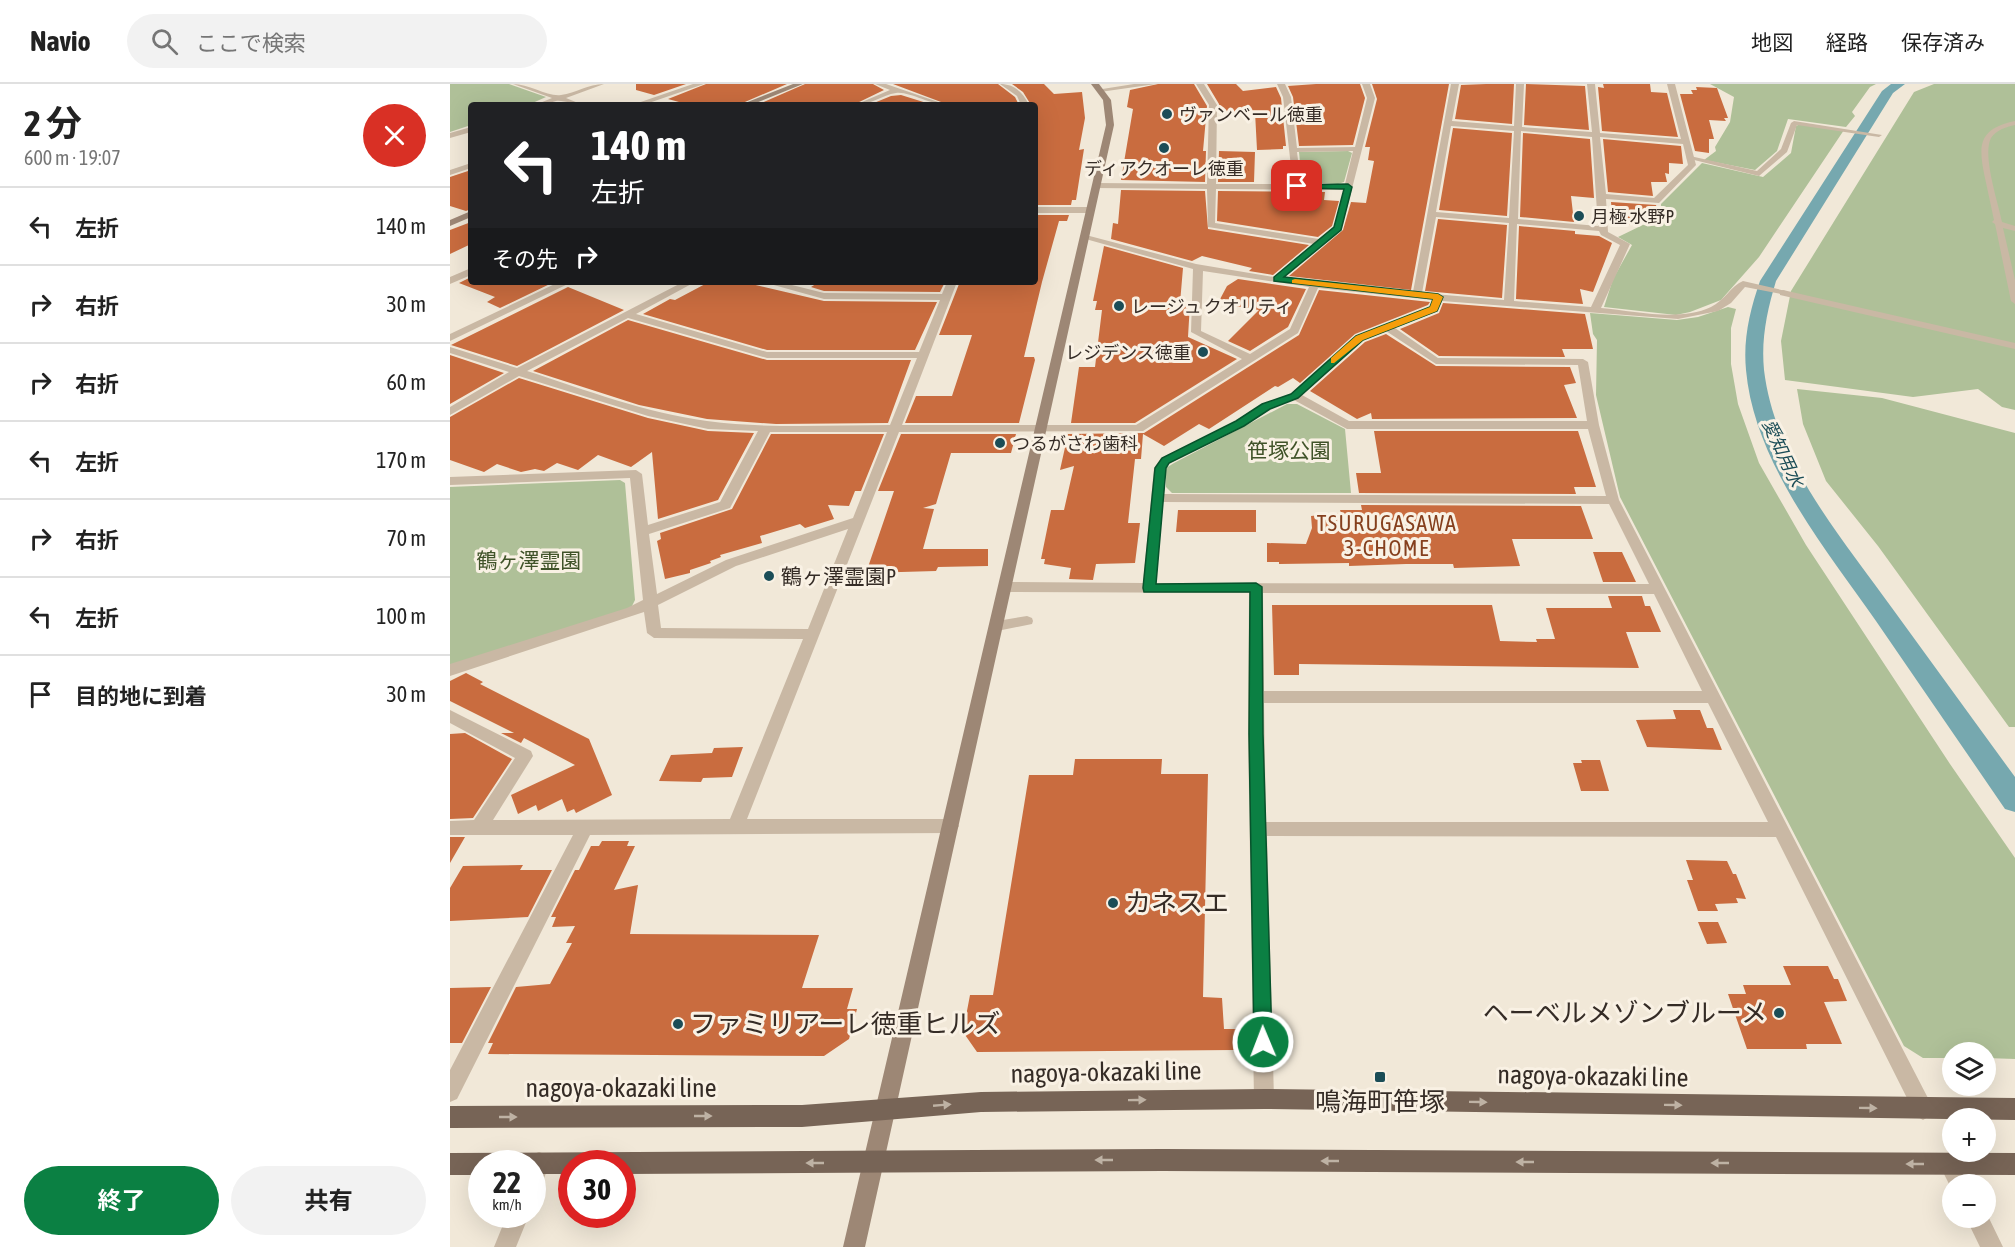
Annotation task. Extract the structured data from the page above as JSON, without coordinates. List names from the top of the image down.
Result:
{
  "streets": {
    "main road": ["nagoya-okazaki line"]
  },
  "districts": ["TSURUGASAWA 3-CHOME"],
  "water": ["愛知用水"],
  "parks": ["笹塚公園", "鶴ヶ澤霊園"],
  "places": {
    "other": [
      "ヴァンベール徳重",
      "ディアクオーレ徳重",
      "月極 水野P",
      "レージュ クオリティ",
      "レジデンス徳重",
      "つるがさわ歯科",
      "鶴ヶ澤霊園P",
      "カネスエ",
      "ヘーベルメゾンブルーメ",
      "ファミリアーレ徳重ヒルズ"
    ],
    "transit": ["鳴海町笹塚"]
  },
  "page": {
    "header": "Navio",
    "search": "ここで検索",
    "nav": ["地図", "経路", "保存済み"],
    "heading": ["2 分", "600 m · 19:07"],
    "turn": ["140 m", "左折"],
    "list": [
      {
        "name": "左折",
        "value": "140 m"
      },
      {
        "name": "右折",
        "value": "30 m"
      },
      {
        "name": "右折",
        "value": "60 m"
      },
      {
        "name": "左折",
        "value": "170 m"
      },
      {
        "name": "右折",
        "value": "70 m"
      },
      {
        "name": "左折",
        "value": "100 m"
      },
      {
        "name": "目的地に到着",
        "value": "30 m"
      }
    ],
    "then": "その先",
    "map_buttons": ["+", "−"],
    "speed": "22 km/h",
    "limit": "30",
    "buttons": ["終了", "共有"]
  }
}
